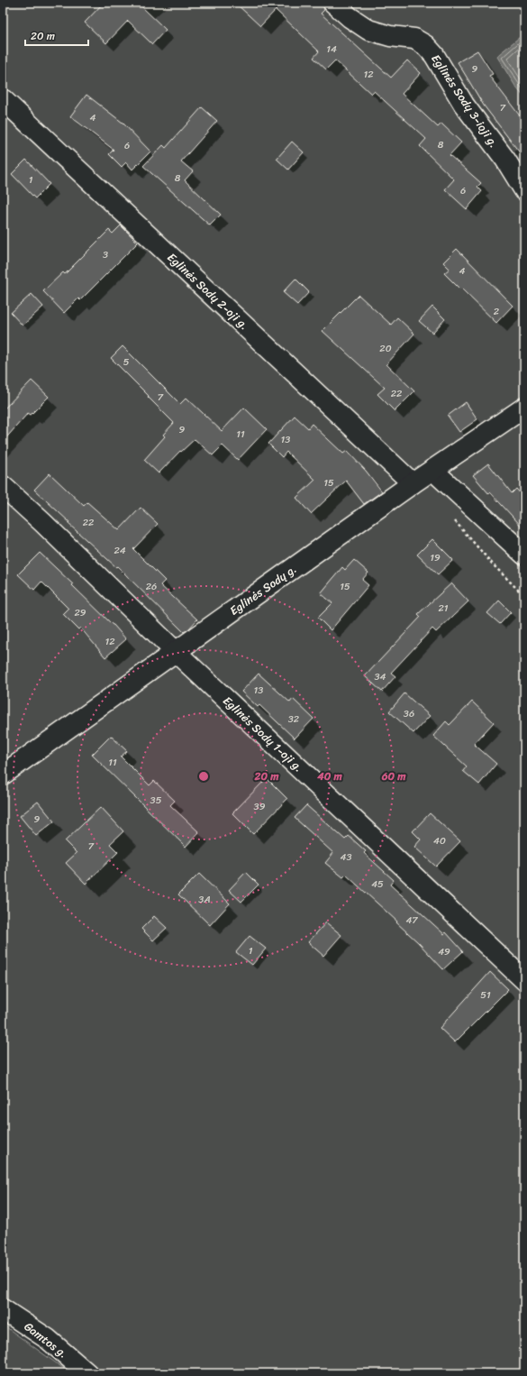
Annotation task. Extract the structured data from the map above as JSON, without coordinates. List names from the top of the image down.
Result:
{
  "streets": {
    "street": [
      "Eglinės Sodų 3-ioji g.",
      "Eglinės Sodų 2-oji g.",
      "Eglinės Sodų g.",
      "Eglinės Sodų 1-oji g.",
      "Gamtos g."
    ]
  },
  "crossings": [
    ["Eglinės Sodų 2-oji g.", "Eglinės Sodų g."],
    ["Eglinės Sodų g.", "Eglinės Sodų 1-oji g."]
  ],
  "house_numbers": [
    "14",
    "9",
    "12",
    "7",
    "4",
    "8",
    "6",
    "8",
    "1",
    "6",
    "3",
    "4",
    "2",
    "20",
    "5",
    "22",
    "7",
    "9",
    "11",
    "13",
    "15",
    "22",
    "24",
    "19",
    "26",
    "15",
    "21",
    "29",
    "12",
    "34",
    "13",
    "36",
    "32",
    "11",
    "35",
    "39",
    "9",
    "40",
    "7",
    "43",
    "45",
    "3A",
    "47",
    "1",
    "49",
    "51"
  ],
  "scale_bar": "20 m",
  "rings": ["20 m", "40 m", "60 m"]
}
